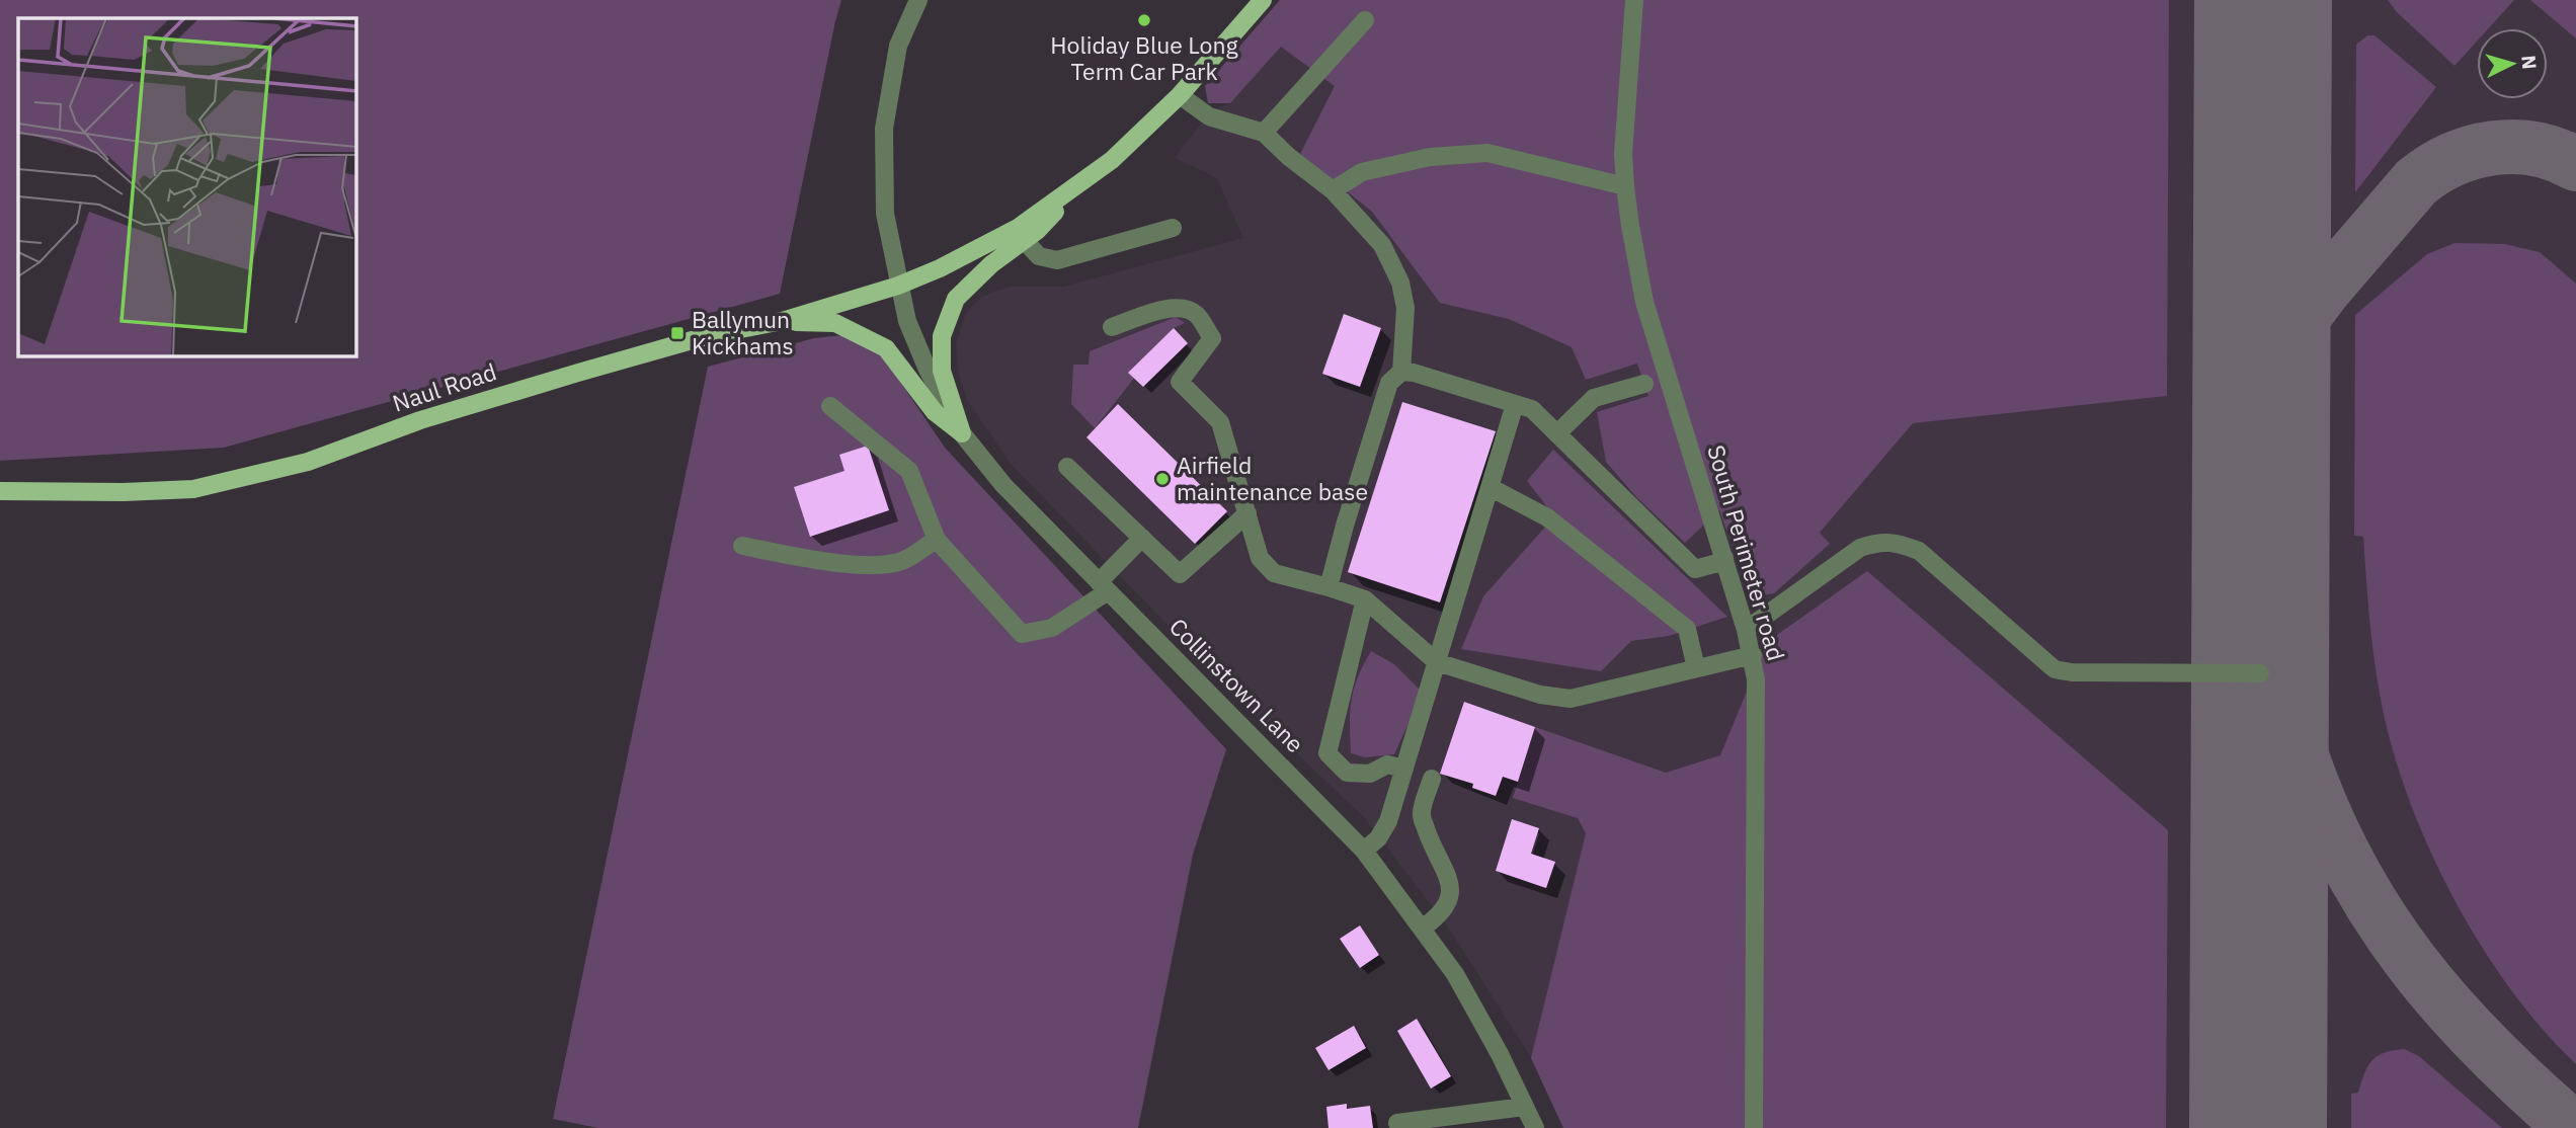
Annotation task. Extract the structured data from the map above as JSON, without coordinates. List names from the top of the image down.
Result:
{
  "streets": {
    "main road": ["Naul Road"],
    "street": ["South Perimeter road", "Collinstown Lane"]
  },
  "crossings": [
    ["Naul Road", "Collinstown Lane"]
  ],
  "places": {
    "other": ["Holiday Blue Long Term Car Park", "Airfield maintenance base"],
    "transit": ["Ballymun Kickhams"]
  },
  "north": "right"
}
